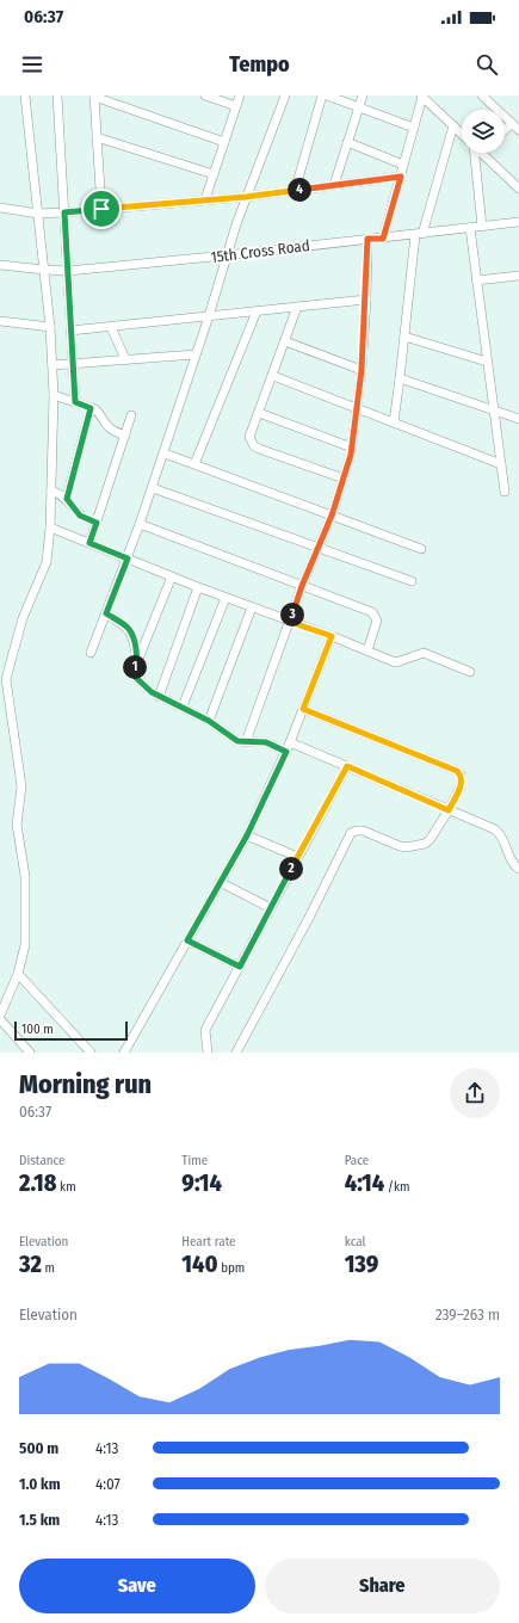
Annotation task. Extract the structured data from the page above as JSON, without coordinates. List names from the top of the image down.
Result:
{
  "streets": {
    "street": ["15th Cross Road"]
  },
  "scale_bar": "100 m",
  "page": {
    "status": "06:37",
    "header": "Tempo",
    "pins": [
      "4",
      "3",
      "1",
      "2"
    ],
    "scale": "100 m",
    "heading": ["Morning run", "06:37"],
    "stats": [
      ["Distance", "2.18 km"],
      ["Time", "9:14"],
      ["Pace", "4:14 /km"],
      ["Elevation", "32 m"],
      ["Heart rate", "140 bpm"],
      ["kcal", "139"]
    ],
    "chart": ["Elevation", "239–263 m"],
    "list": [
      {
        "name": "500 m",
        "note": "4:13"
      },
      {
        "name": "1.0 km",
        "note": "4:07"
      },
      {
        "name": "1.5 km",
        "note": "4:13"
      }
    ],
    "buttons": ["Save", "Share"]
  }
}
